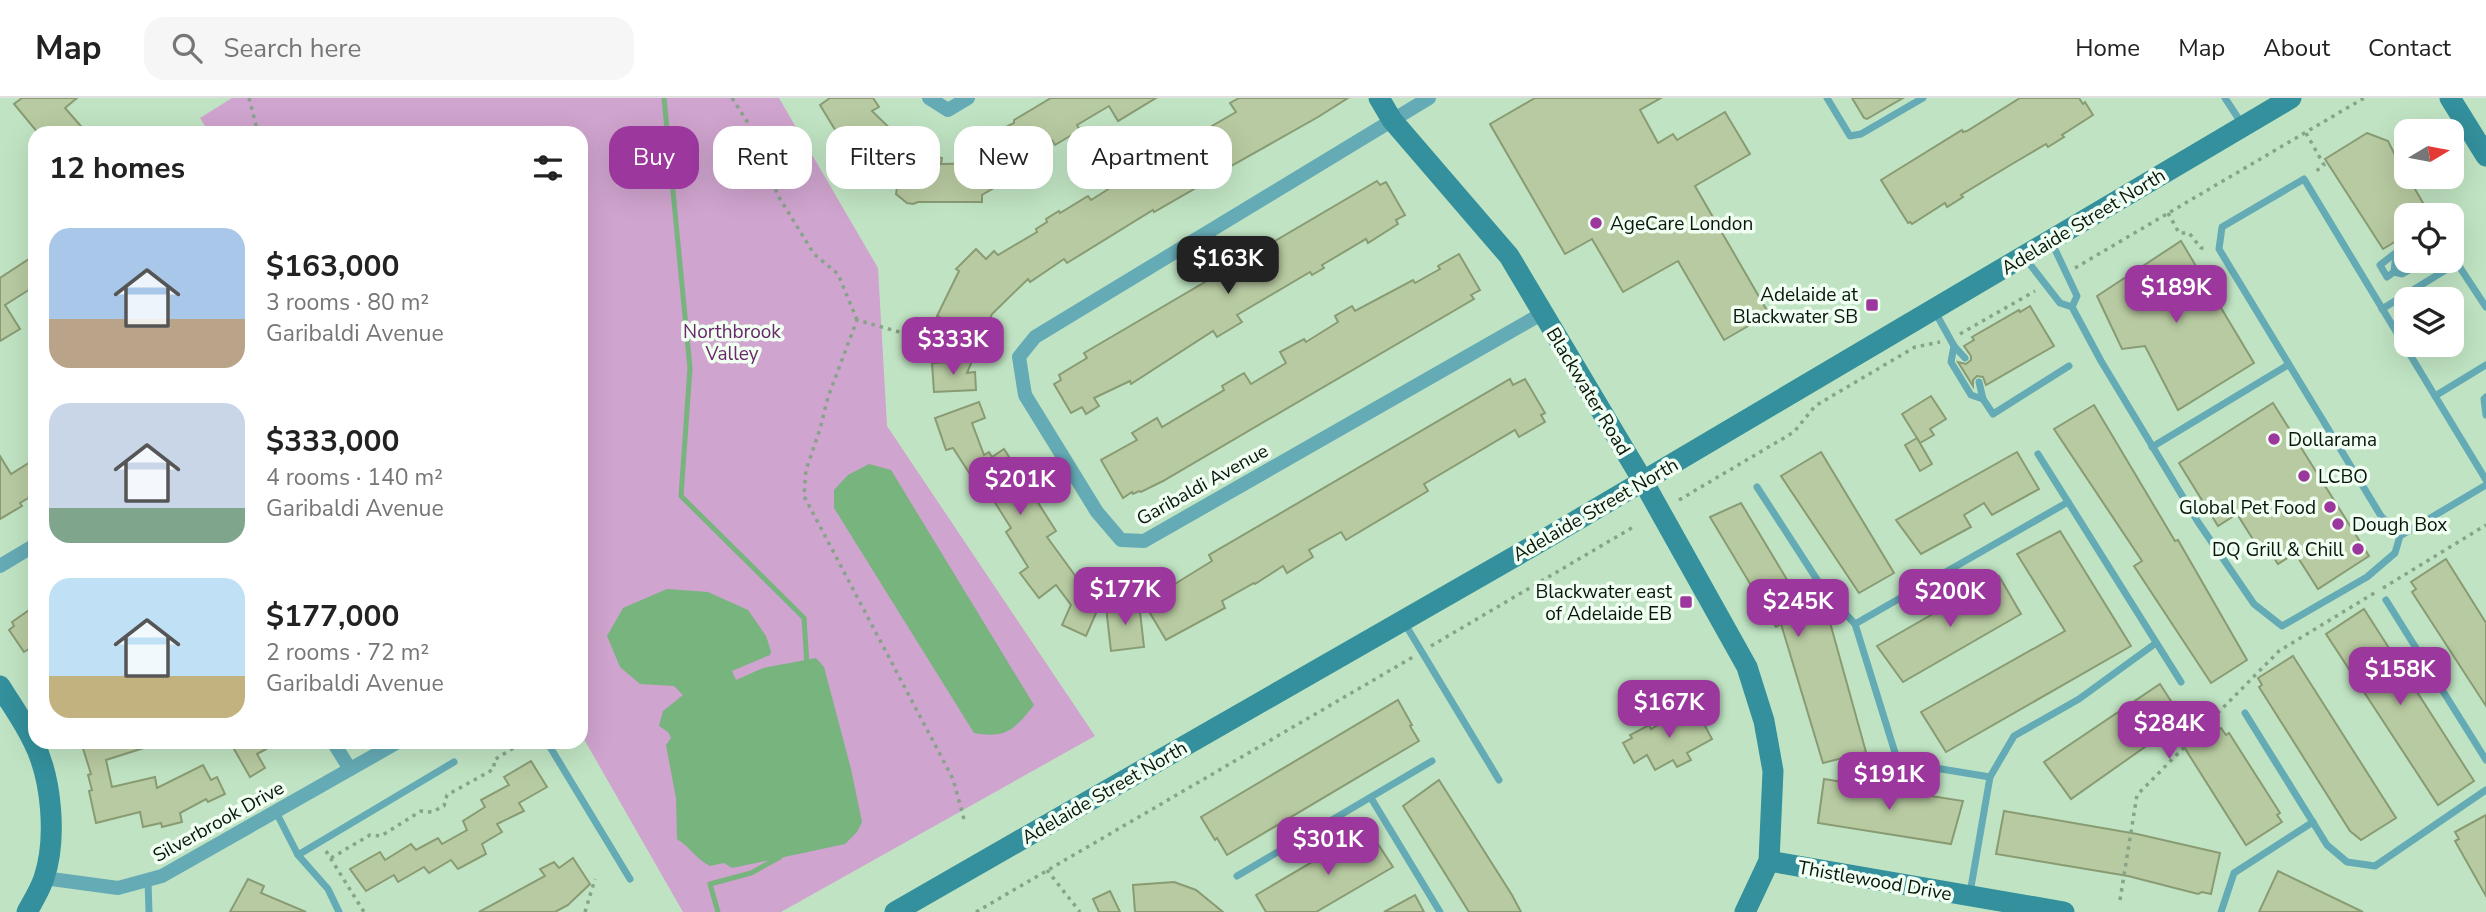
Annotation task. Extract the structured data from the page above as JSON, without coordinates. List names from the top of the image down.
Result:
{
  "streets": {
    "main road": ["Adelaide Street North", "Blackwater Road", "Thistlewood Drive"],
    "street": ["Garibaldi Avenue", "Silverbrook Drive"]
  },
  "crossings": [
    ["Adelaide Street North", "Blackwater Road"],
    ["Blackwater Road", "Garibaldi Avenue"],
    ["Blackwater Road", "Thistlewood Drive"]
  ],
  "parks": ["Northbrook Valley"],
  "places": {
    "other": [
      "AgeCare London",
      "Dollarama",
      "LCBO",
      "Global Pet Food",
      "Dough Box",
      "DQ Grill & Chill"
    ],
    "transit": ["Adelaide at Blackwater SB", "Blackwater east of Adelaide EB"]
  },
  "north": "right",
  "page": {
    "header": "Map",
    "search": "Search here",
    "nav": [
      "Home",
      "Map",
      "About",
      "Contact"
    ],
    "chip": [
      "Buy",
      "Rent",
      "Filters",
      "New",
      "Apartment"
    ],
    "heading": "12 homes",
    "list": [
      {
        "name": "$163,000",
        "note": "3 rooms · 80 m² · Garibaldi Avenue"
      },
      {
        "name": "$333,000",
        "note": "4 rooms · 140 m² · Garibaldi Avenue"
      },
      {
        "name": "$177,000",
        "note": "2 rooms · 72 m² · Garibaldi Avenue"
      }
    ],
    "price": [
      "$163K",
      "$189K",
      "$333K",
      "$201K",
      "$177K",
      "$200K",
      "$245K",
      "$158K",
      "$167K",
      "$284K",
      "$191K",
      "$301K"
    ]
  }
}
